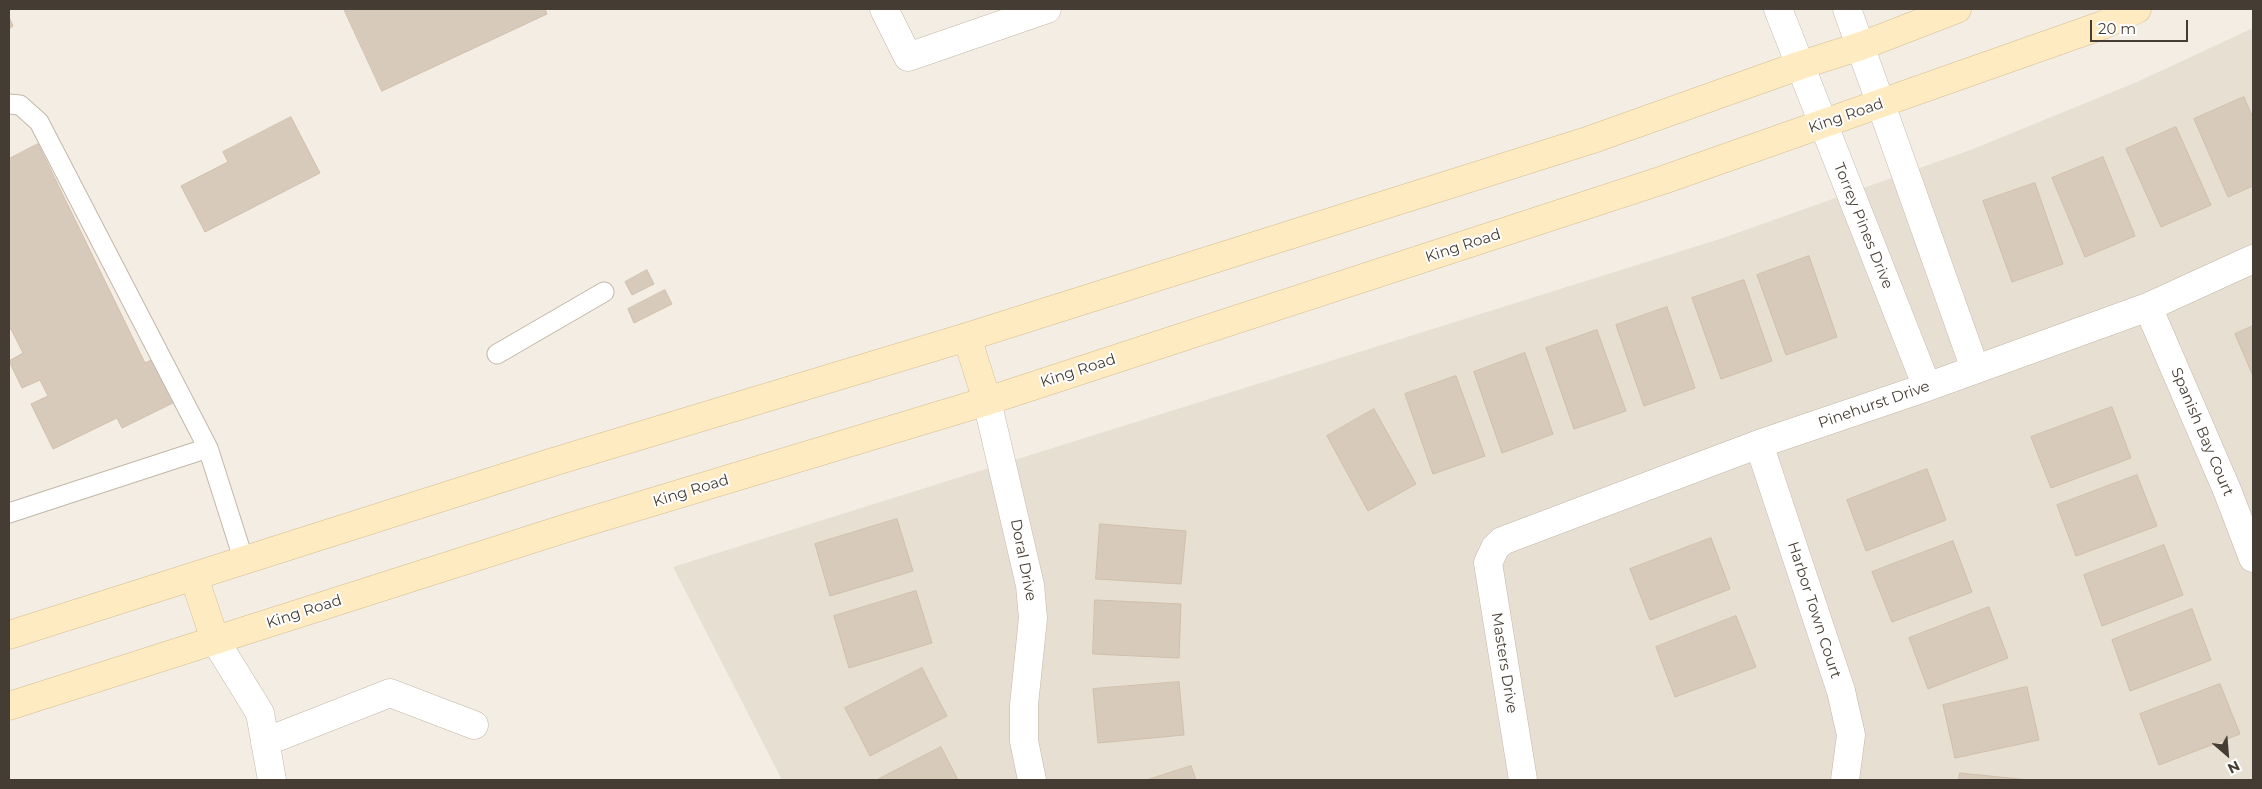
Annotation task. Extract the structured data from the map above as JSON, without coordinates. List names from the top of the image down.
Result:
{
  "streets": {
    "street": [
      "King Road",
      "Torrey Pines Drive",
      "Pinehurst Drive",
      "Spanish Bay Court",
      "Doral Drive",
      "Harbor Town Court",
      "Masters Drive"
    ]
  },
  "crossings": [
    ["King Road", "Torrey Pines Drive"],
    ["King Road", "Doral Drive"],
    ["Torrey Pines Drive", "Pinehurst Drive"],
    ["Pinehurst Drive", "Spanish Bay Court"],
    ["Pinehurst Drive", "Harbor Town Court"],
    ["Pinehurst Drive", "Masters Drive"]
  ],
  "scale_bar": "20 m",
  "north": "bottom right"
}
